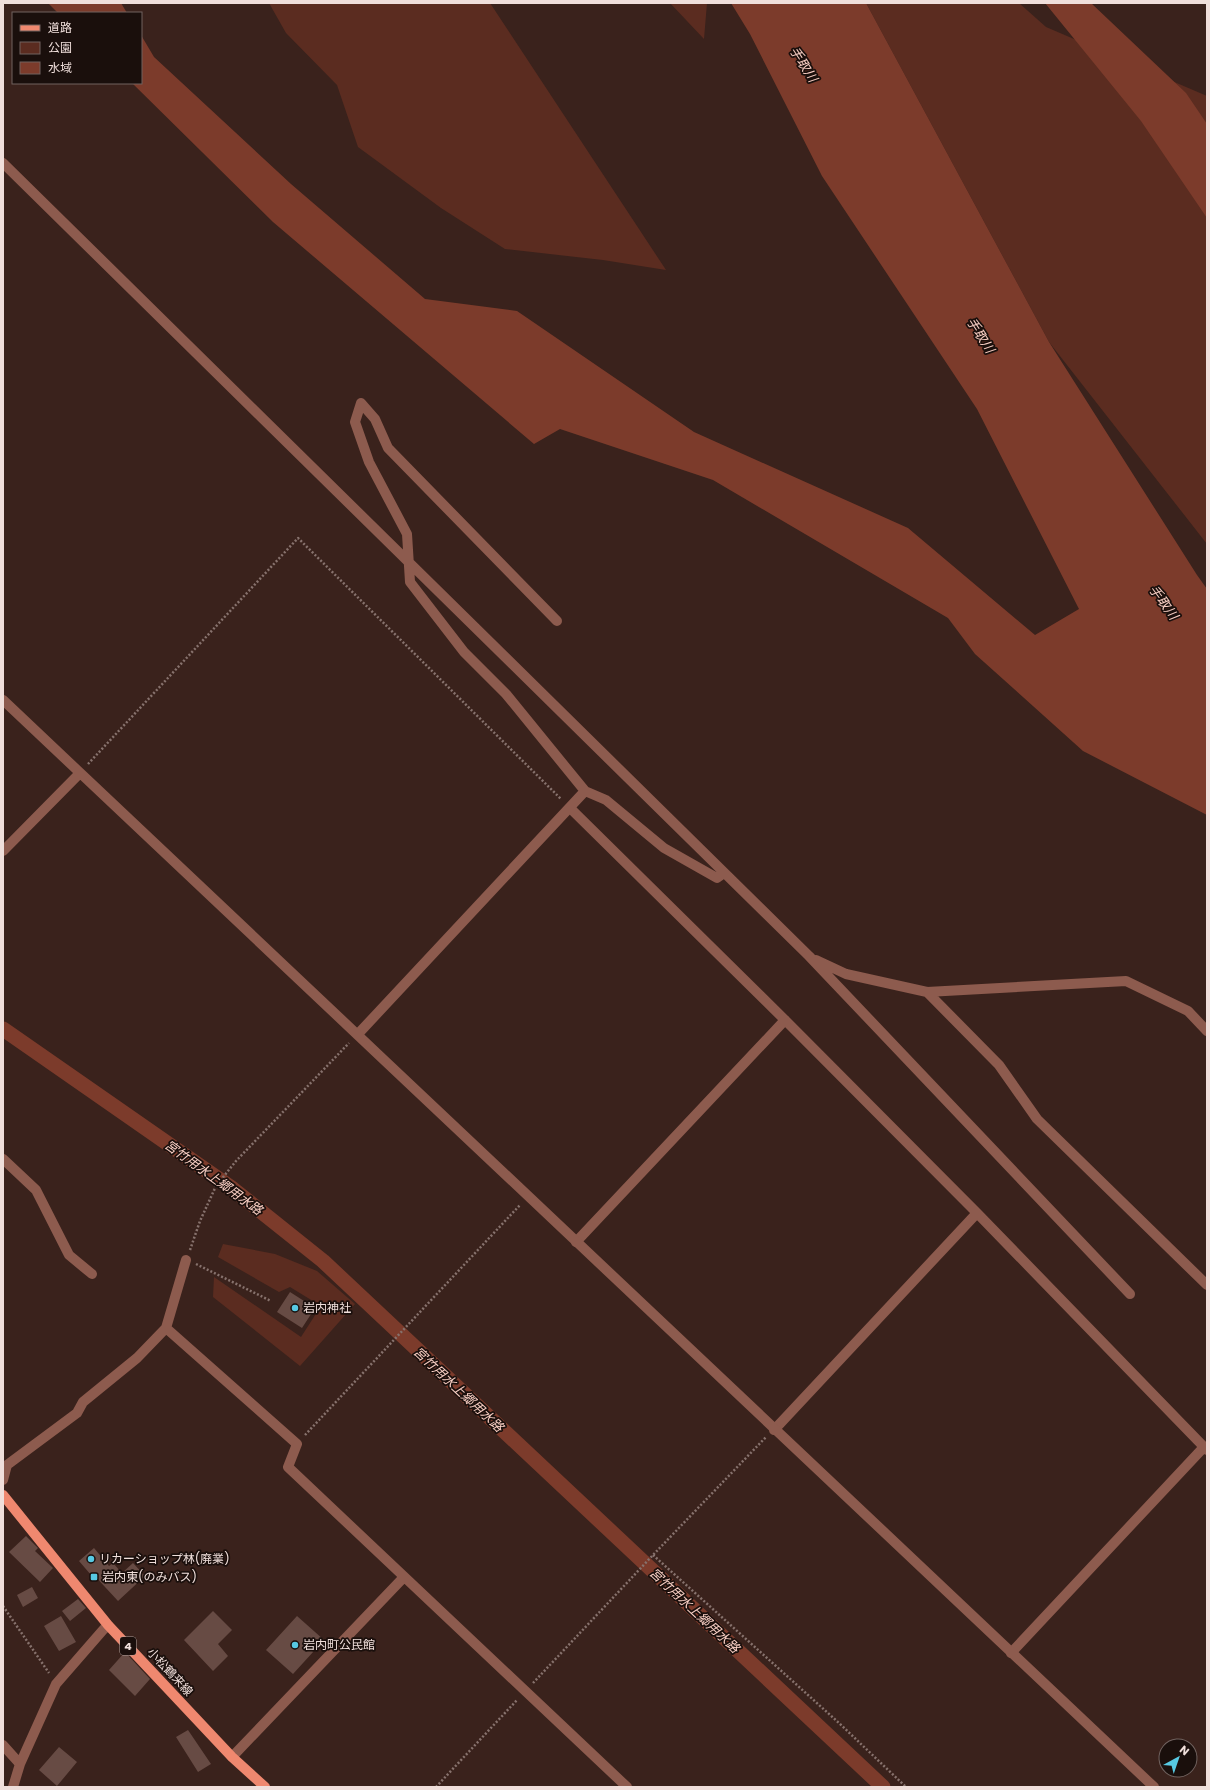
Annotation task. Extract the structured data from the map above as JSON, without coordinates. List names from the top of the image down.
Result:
{
  "streets": {
    "main road": ["4", "小松鶴来線"]
  },
  "water": ["手取川", "宮竹用水上郷用水路"],
  "places": {
    "other": ["岩内神社", "リカーショップ林(廃業)", "岩内町公民館"],
    "transit": ["岩内東(のみバス)"]
  },
  "legend": ["道路", "公園", "水域"],
  "north": "top right"
}
